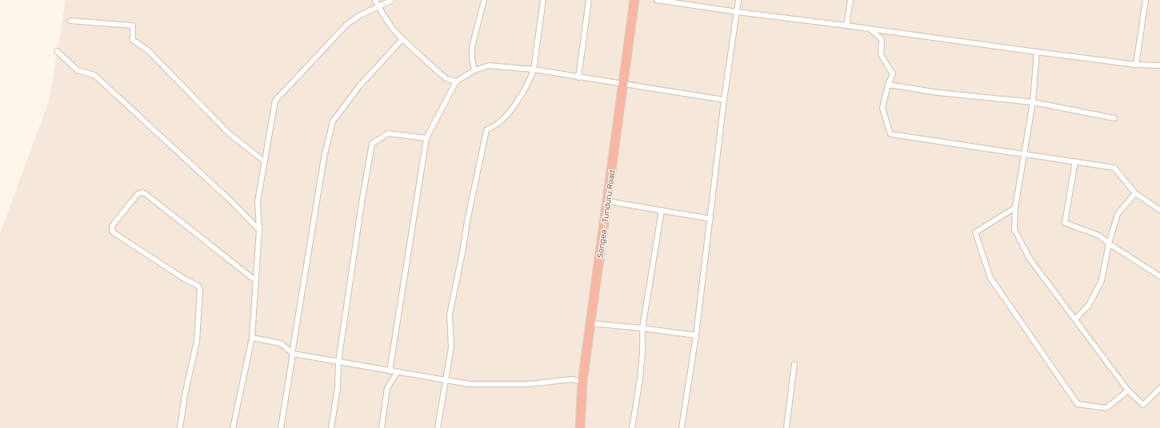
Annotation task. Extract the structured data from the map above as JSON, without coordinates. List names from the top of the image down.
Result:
{
  "streets": {
    "highway": ["Songea - Tunduru Road"]
  }
}
